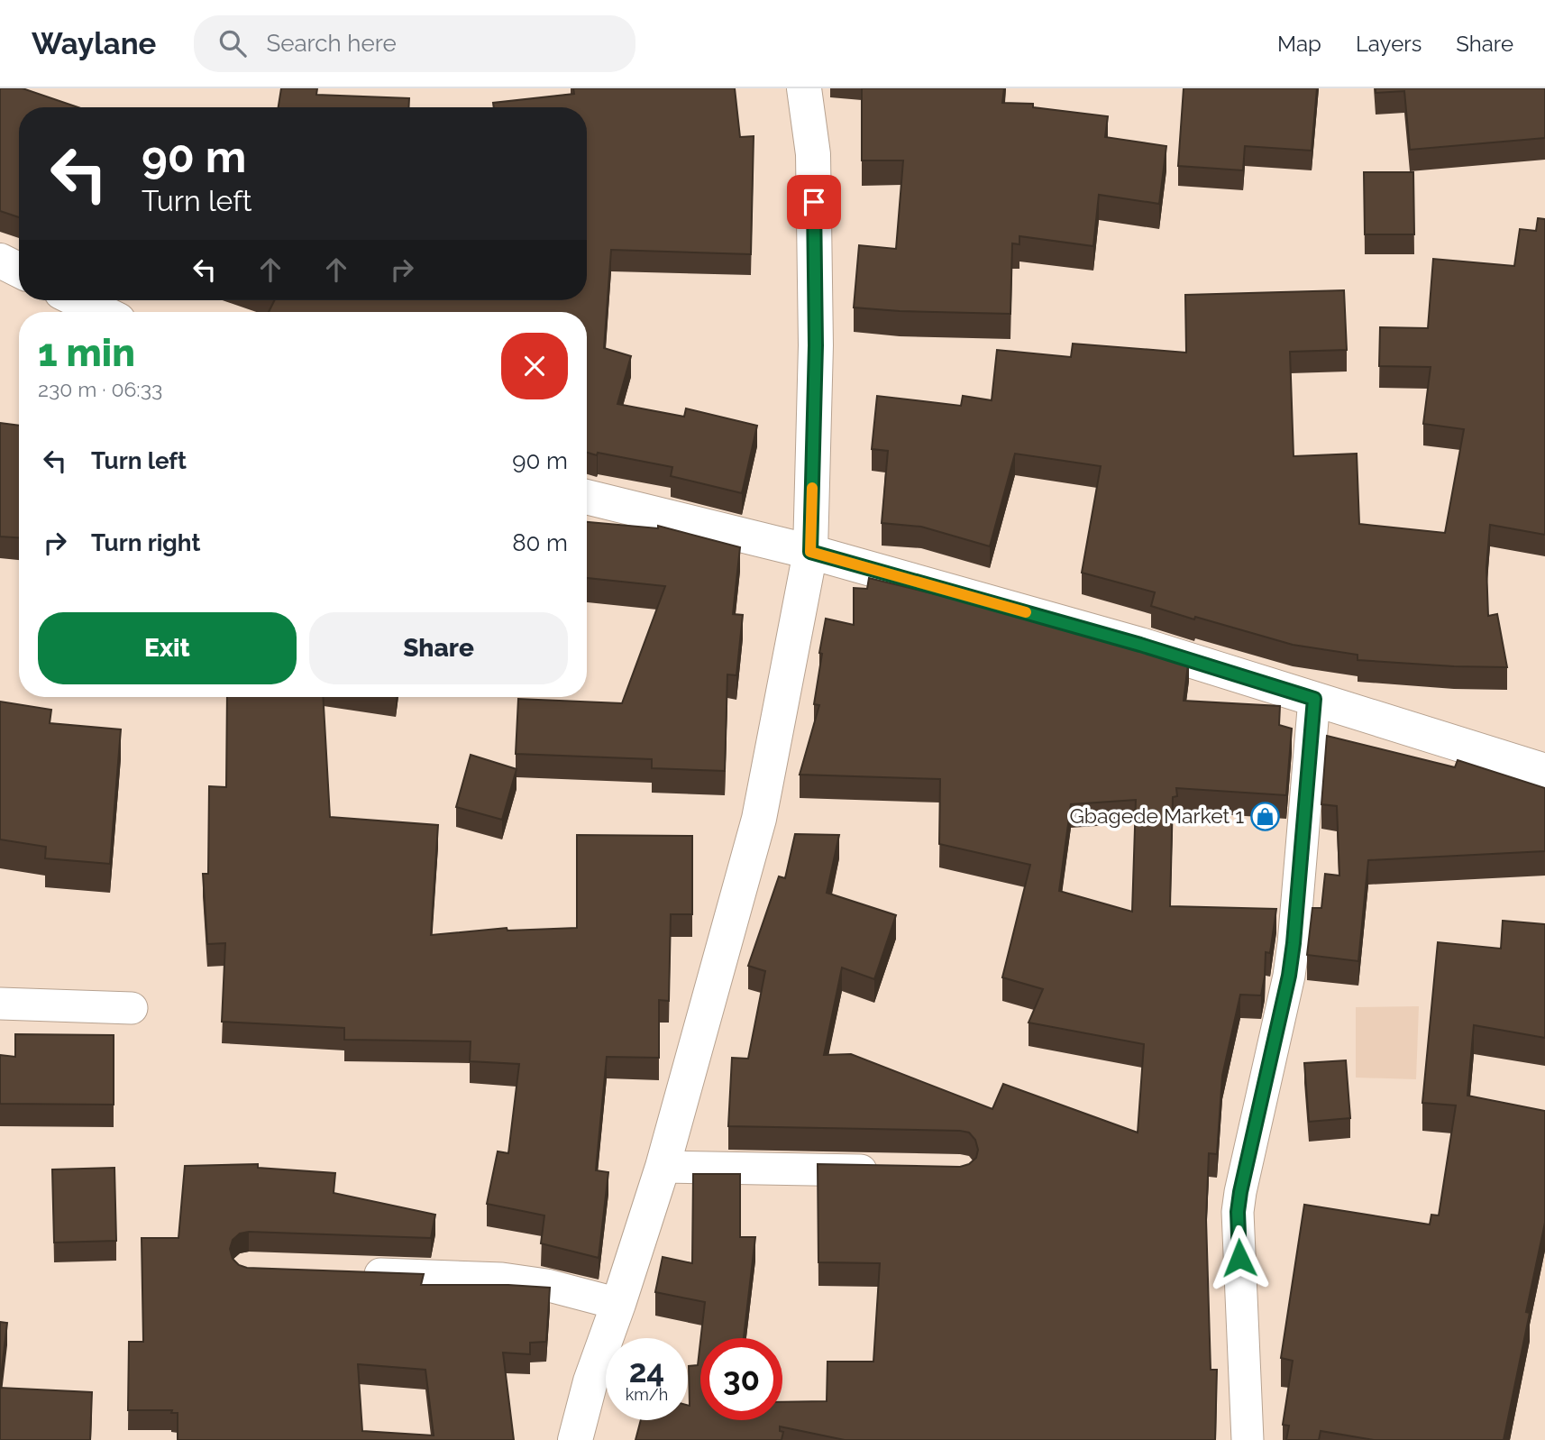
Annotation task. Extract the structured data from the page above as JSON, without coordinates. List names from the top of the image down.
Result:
{
  "places": {
    "shop": ["Gbagede Market 1"]
  },
  "page": {
    "header": "Waylane",
    "search": "Search here",
    "nav": ["Map", "Layers", "Share"],
    "turn": ["90 m", "Turn left"],
    "heading": ["1 min", "230 m · 06:33"],
    "list": [
      {
        "name": "Turn left",
        "value": "90 m"
      },
      {
        "name": "Turn right",
        "value": "80 m"
      }
    ],
    "buttons": ["Exit", "Share"],
    "speed": "24 km/h",
    "limit": "30"
  }
}
